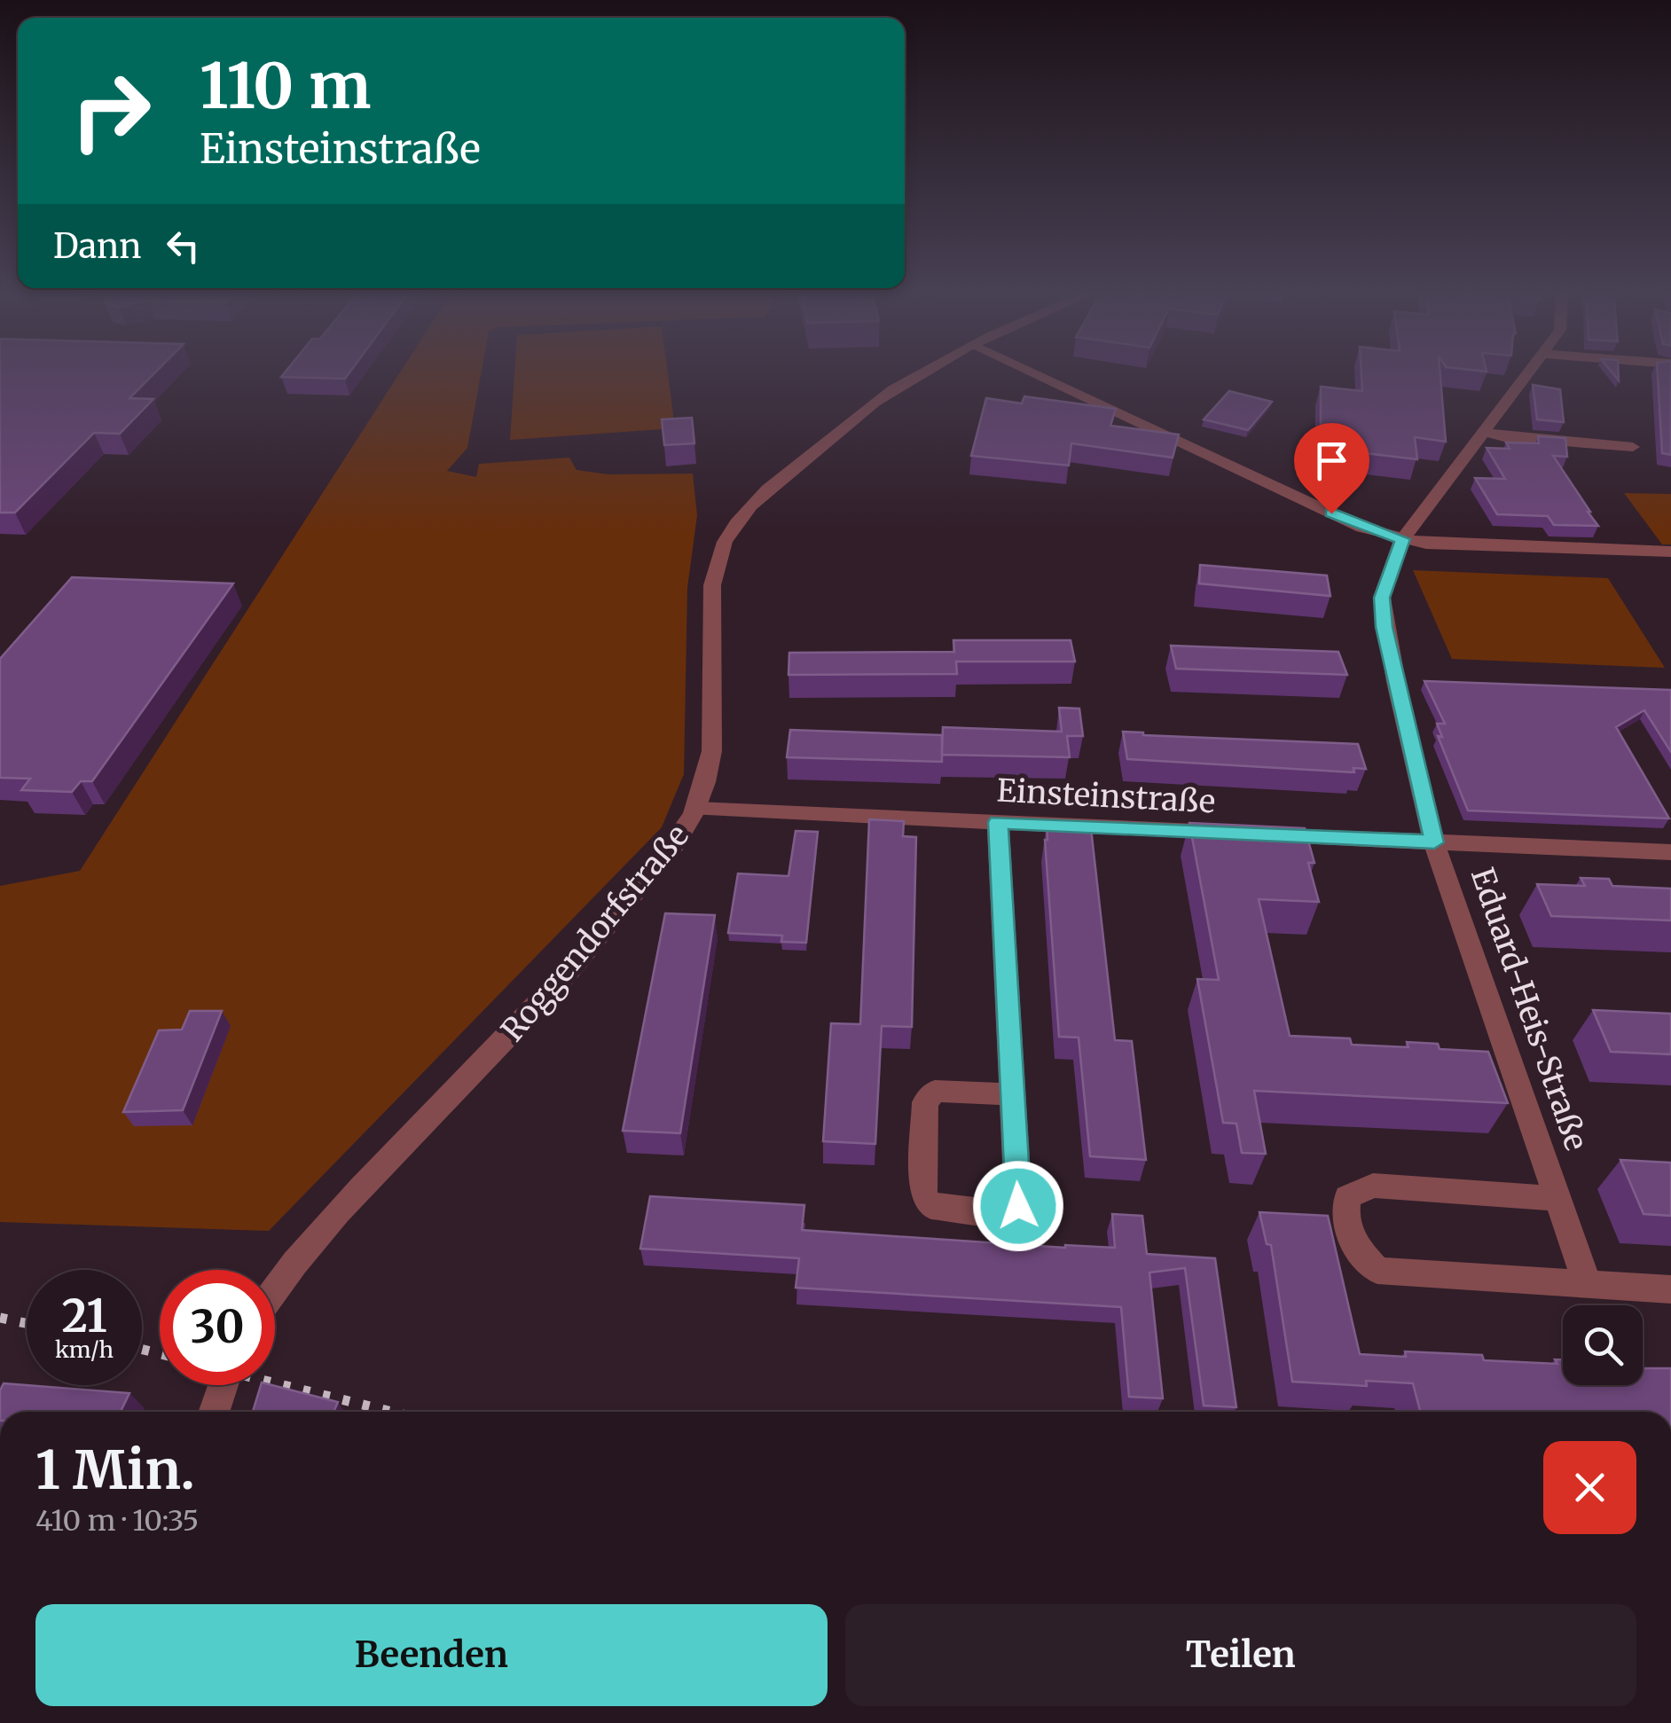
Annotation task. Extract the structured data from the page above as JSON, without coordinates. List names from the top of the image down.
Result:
{
  "streets": {
    "street": ["Einsteinstraße", "Roggendorfstraße", "Eduard-Heis-Straße"]
  },
  "crossings": [
    ["Einsteinstraße", "Roggendorfstraße"],
    ["Einsteinstraße", "Eduard-Heis-Straße"]
  ],
  "page": {
    "turn": ["110 m", "Einsteinstraße"],
    "then": "Dann",
    "speed": "21 km/h",
    "limit": "30",
    "heading": ["1 Min.", "410 m · 10:35"],
    "buttons": ["Beenden", "Teilen"]
  }
}
